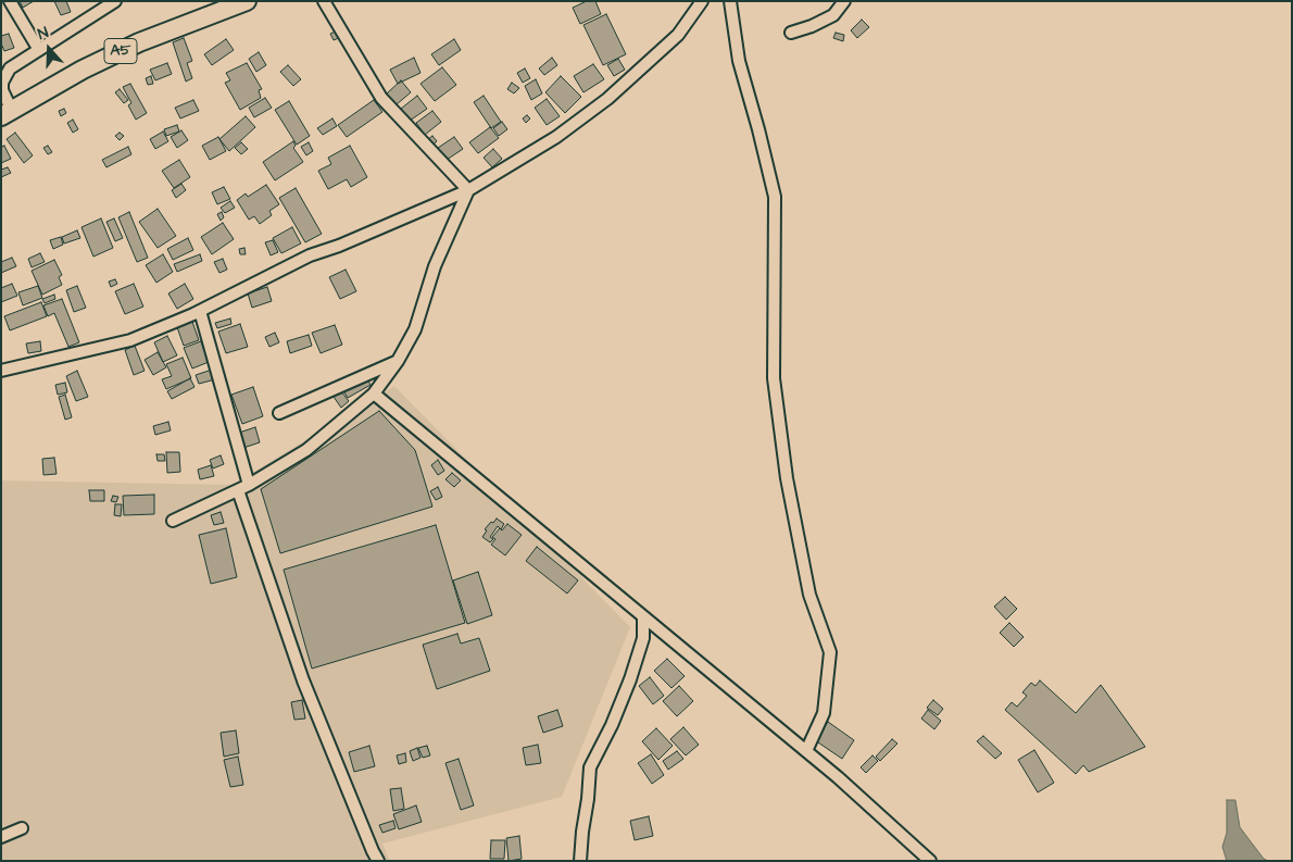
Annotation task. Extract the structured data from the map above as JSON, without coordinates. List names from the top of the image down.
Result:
{
  "streets": {
    "main road": ["A5"]
  },
  "north": "top"
}
